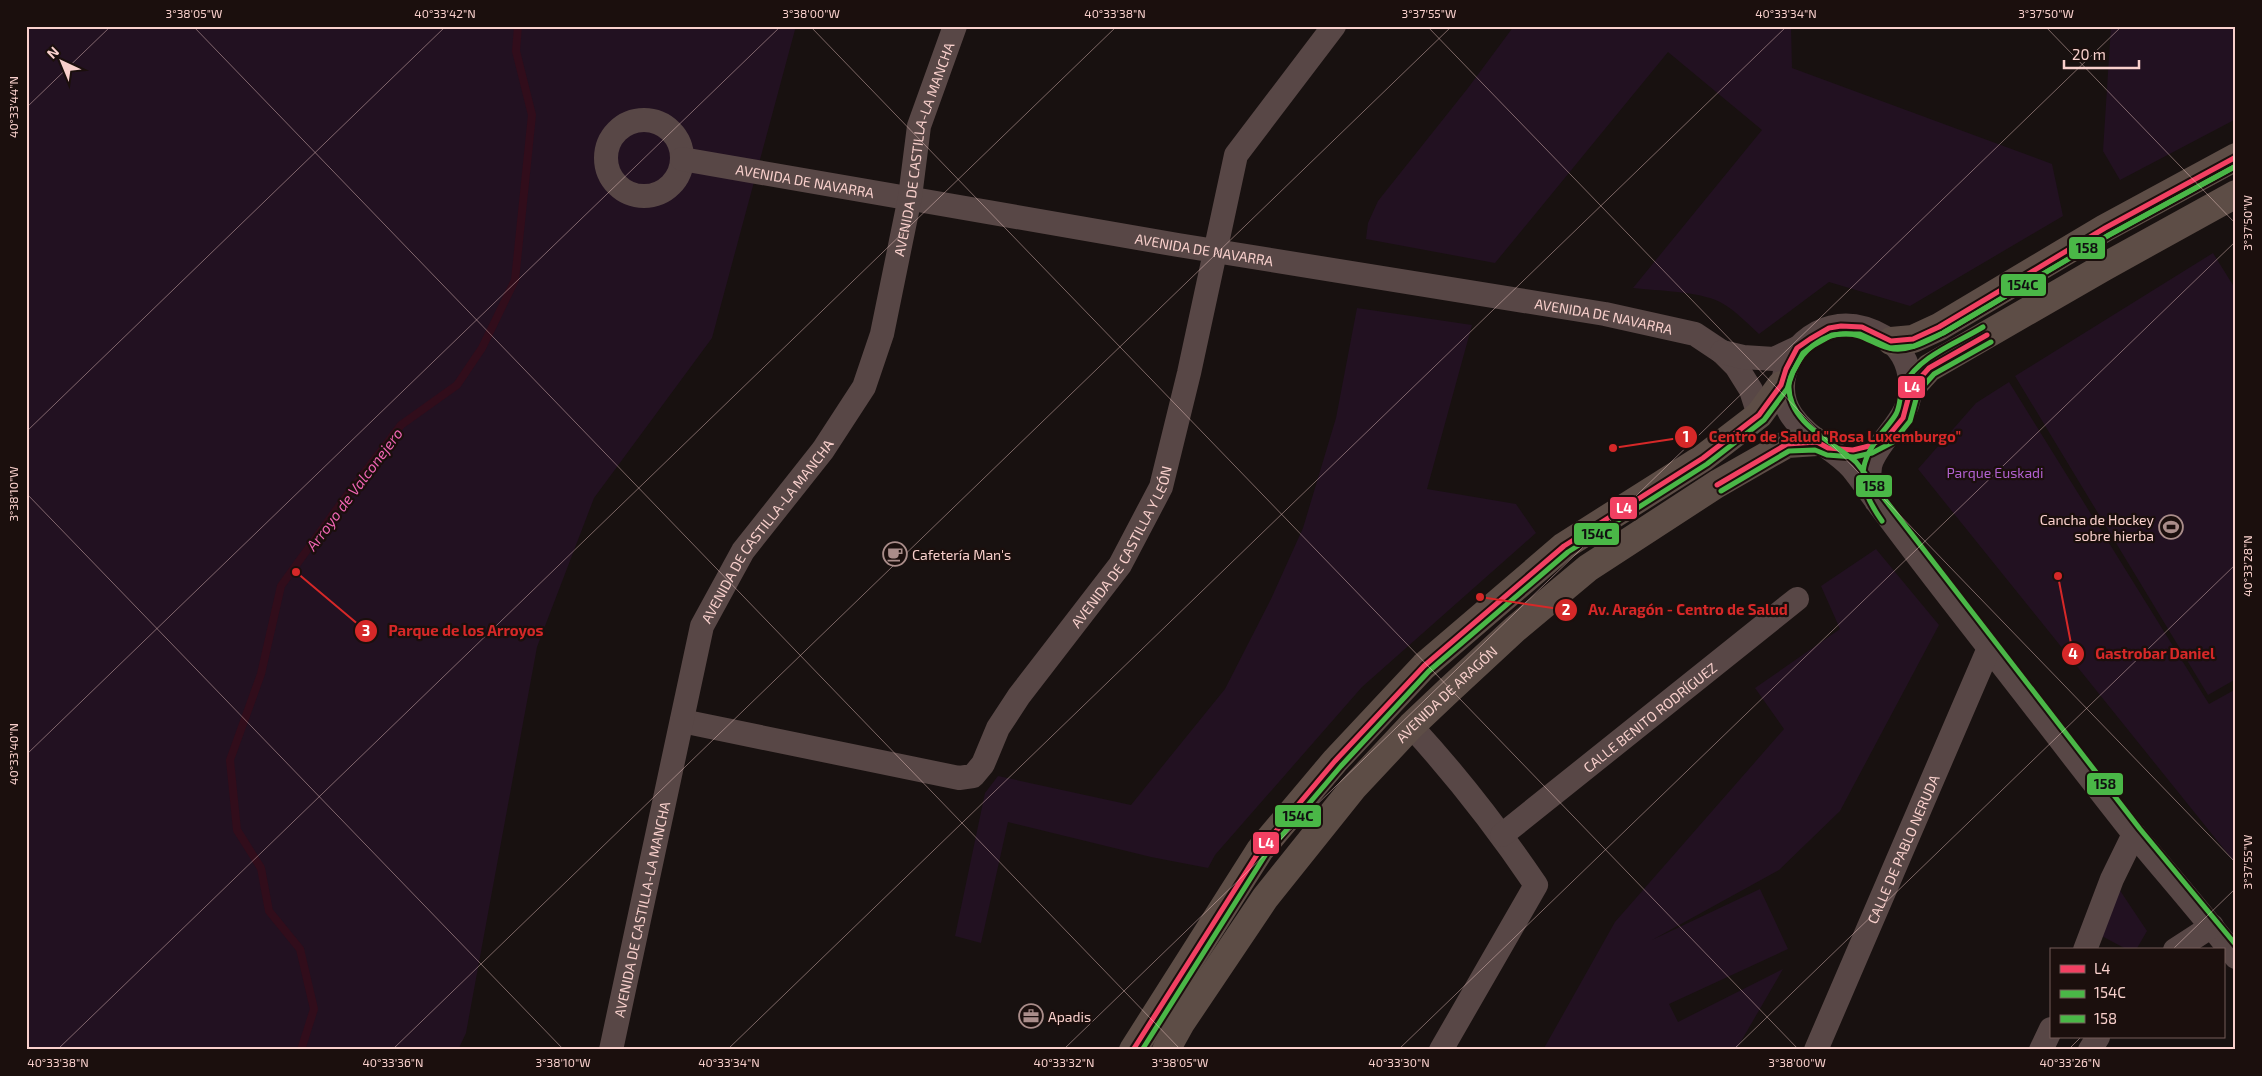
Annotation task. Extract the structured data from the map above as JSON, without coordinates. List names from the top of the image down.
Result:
{
  "streets": {
    "main road": ["AVENIDA DE ARAGÓN"],
    "street": [
      "AVENIDA DE CASTILLA-LA MANCHA",
      "AVENIDA DE NAVARRA",
      "AVENIDA DE CASTILLA Y LEÓN",
      "CALLE BENITO RODRÍGUEZ",
      "CALLE DE PABLO NERUDA"
    ]
  },
  "crossings": [
    ["AVENIDA DE CASTILLA-LA MANCHA", "AVENIDA DE NAVARRA"],
    ["AVENIDA DE CASTILLA-LA MANCHA", "AVENIDA DE CASTILLA Y LEÓN"],
    ["AVENIDA DE NAVARRA", "AVENIDA DE CASTILLA Y LEÓN"]
  ],
  "water": ["Arroyo de Valconejero"],
  "parks": ["Parque Euskadi"],
  "places": {
    "other": [
      "Centro de Salud \"Rosa Luxemburgo\"",
      "Parque de los Arroyos",
      "Gastrobar Daniel",
      "Av. Aragón - Centro de Salud"
    ],
    "sports": ["Cancha de Hockey sobre hierba"],
    "cafe": ["Cafetería Man's"],
    "office": ["Apadis"]
  },
  "lines": ["transit line L4", "transit line 154C", "transit line 158"],
  "legend": ["L4", "154C", "158"],
  "scale_bar": "20 m",
  "north": "top left",
  "coordinates": [
    "3°38'05\"W",
    "40°33'42\"N",
    "3°38'00\"W",
    "40°33'38\"N",
    "3°37'55\"W",
    "40°33'34\"N",
    "3°37'50\"W",
    "40°33'44\"N",
    "3°38'10\"W",
    "40°33'28\"N",
    "40°33'40\"N",
    "40°33'36\"N",
    "40°33'32\"N",
    "40°33'30\"N",
    "40°33'26\"N"
  ]
}
